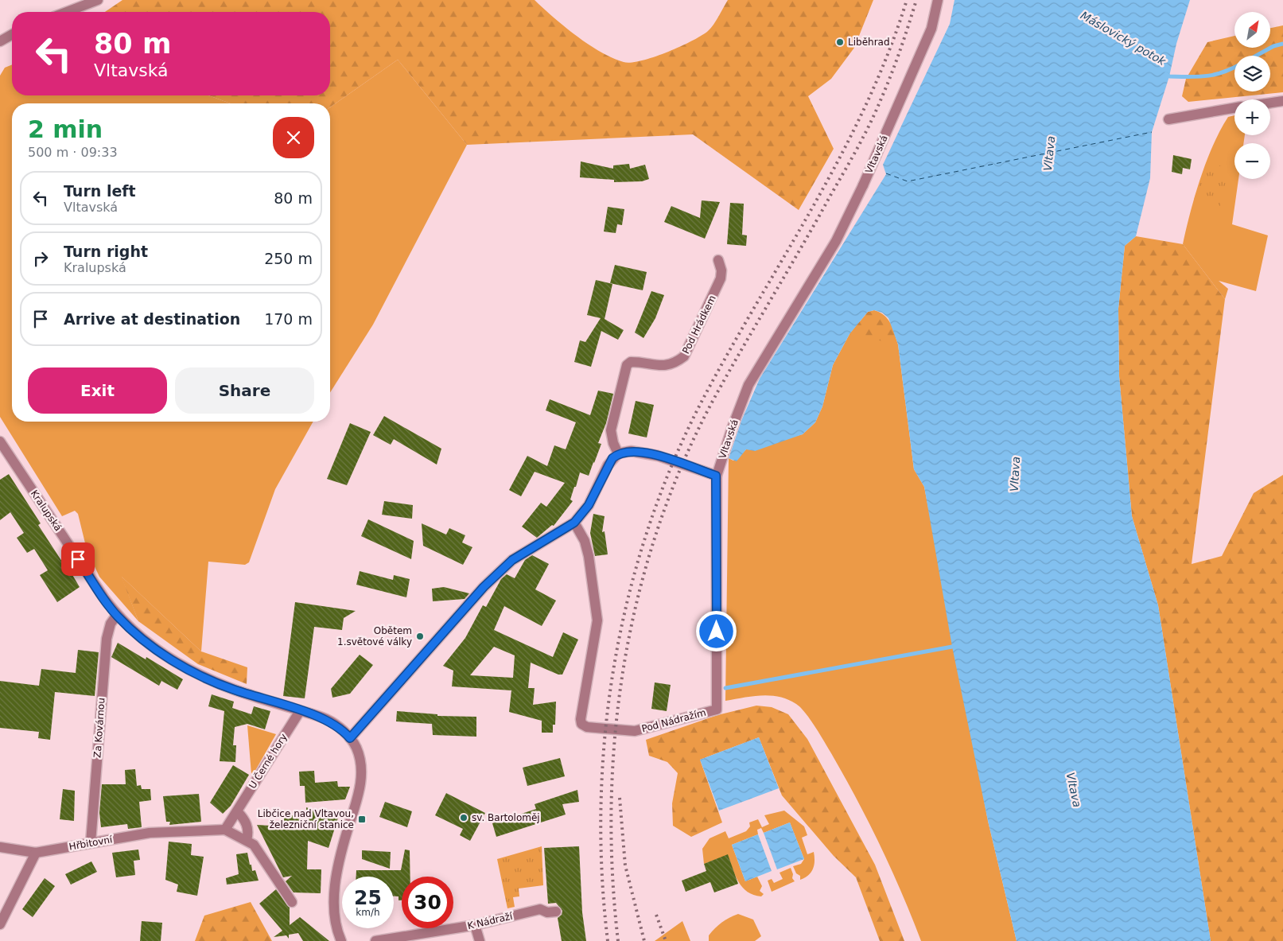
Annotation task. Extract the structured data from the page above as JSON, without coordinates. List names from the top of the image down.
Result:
{
  "streets": {
    "street": [
      "Vltavská",
      "Pod Hrádkem",
      "Kralupská",
      "Pod Nádražím",
      "Za Kovárnou",
      "U Černé hory",
      "Hřbitovní",
      "K Nádraží"
    ]
  },
  "crossings": [
    ["Vltavská", "Pod Nádražím"],
    ["Kralupská", "Za Kovárnou"],
    ["Kralupská", "U Černé hory"],
    ["Za Kovárnou", "Hřbitovní"],
    ["U Černé hory", "Hřbitovní"]
  ],
  "water": ["Máslovický potok", "Vltava"],
  "places": {
    "other": ["Liběhrad", "Obětem 1.světové války", "sv. Bartoloměj"],
    "transit": ["Libčice nad Vltavou, železniční stanice"]
  },
  "north": "top right",
  "page": {
    "map_buttons": ["+", "−"],
    "turn": ["80 m", "Vltavská"],
    "heading": ["2 min", "500 m · 09:33"],
    "list": [
      {
        "name": "Turn left",
        "note": "Vltavská",
        "value": "80 m"
      },
      {
        "name": "Turn right",
        "note": "Kralupská",
        "value": "250 m"
      },
      {
        "name": "Arrive at destination",
        "value": "170 m"
      }
    ],
    "buttons": ["Exit", "Share"],
    "speed": "25 km/h",
    "limit": "30"
  }
}
